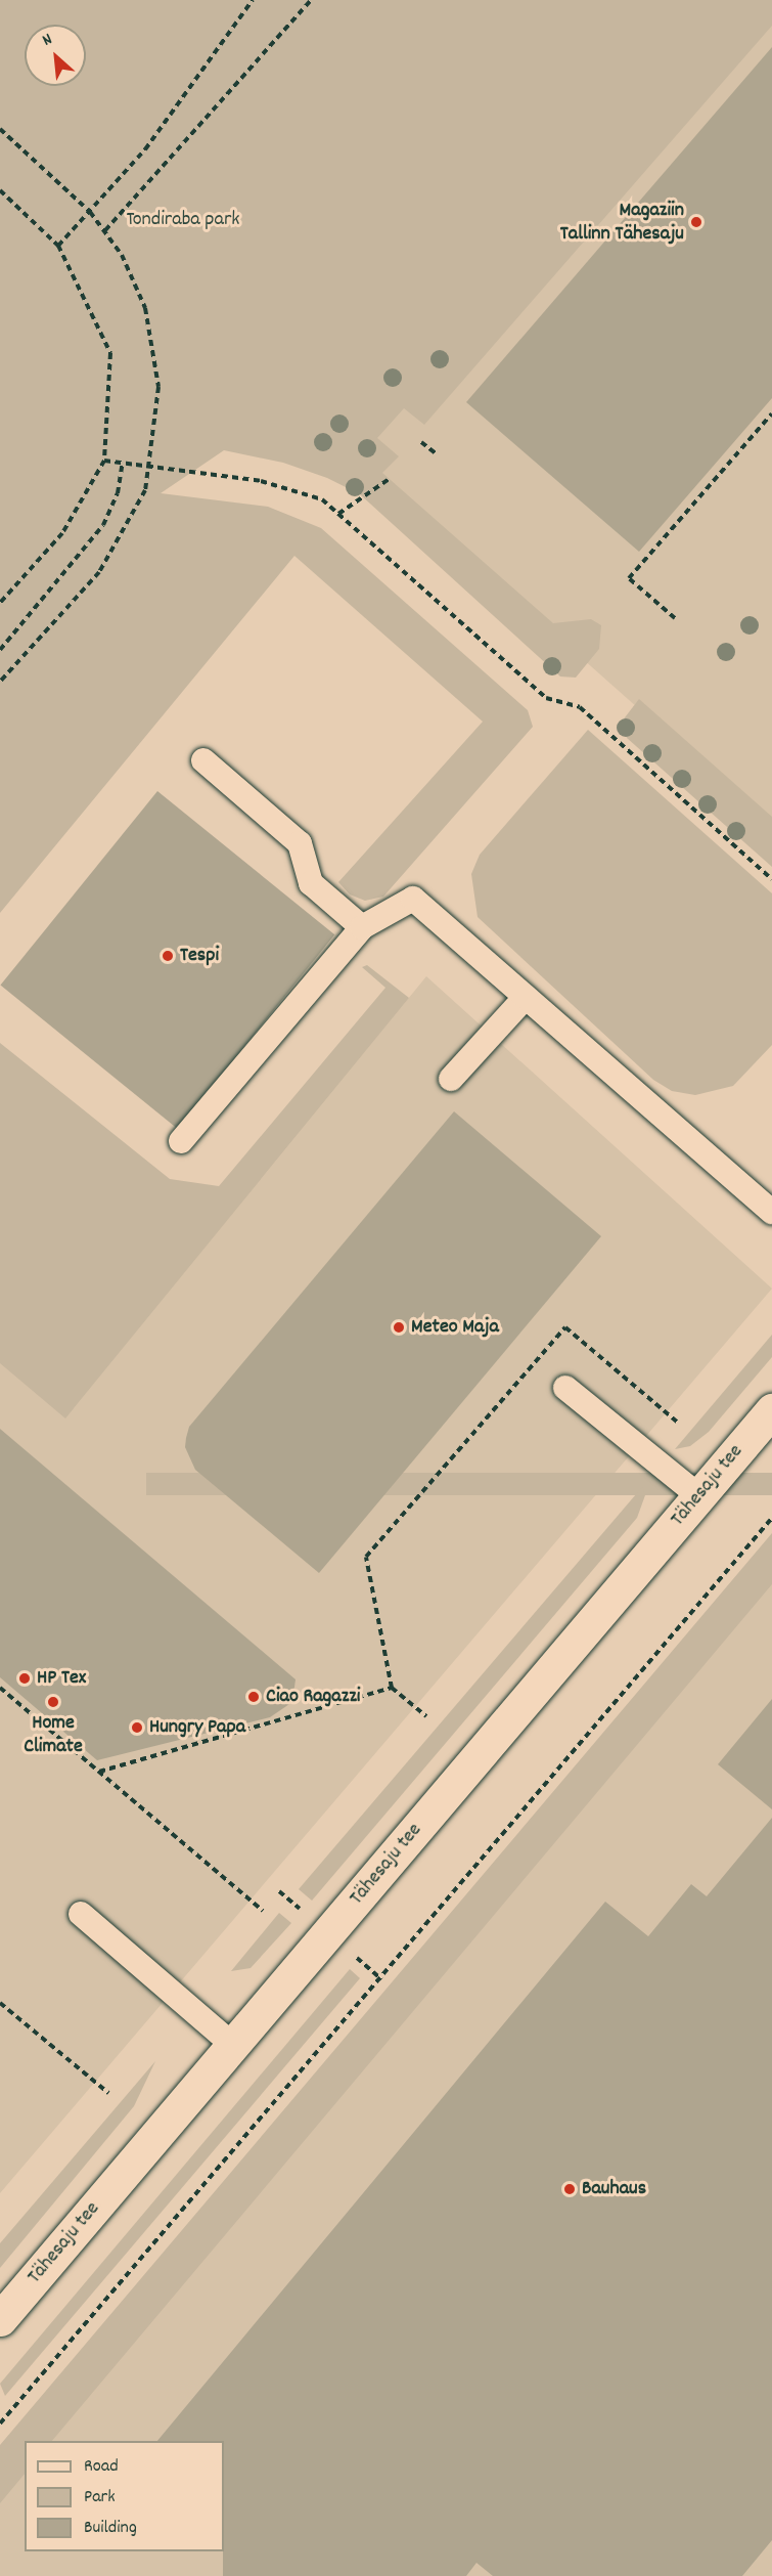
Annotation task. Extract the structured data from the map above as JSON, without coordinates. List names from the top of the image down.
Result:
{
  "streets": {
    "street": ["Tähesaju tee"]
  },
  "parks": ["Tondiraba park"],
  "places": [
    "Magaziin Tallinn Tähesaju",
    "Tespi",
    "Meteo Maja",
    "HP Tex",
    "Ciao Ragazzi",
    "Home Climate",
    "Hungry Papa",
    "Bauhaus"
  ],
  "legend": ["Road", "Park", "Building"],
  "north": "top left"
}
